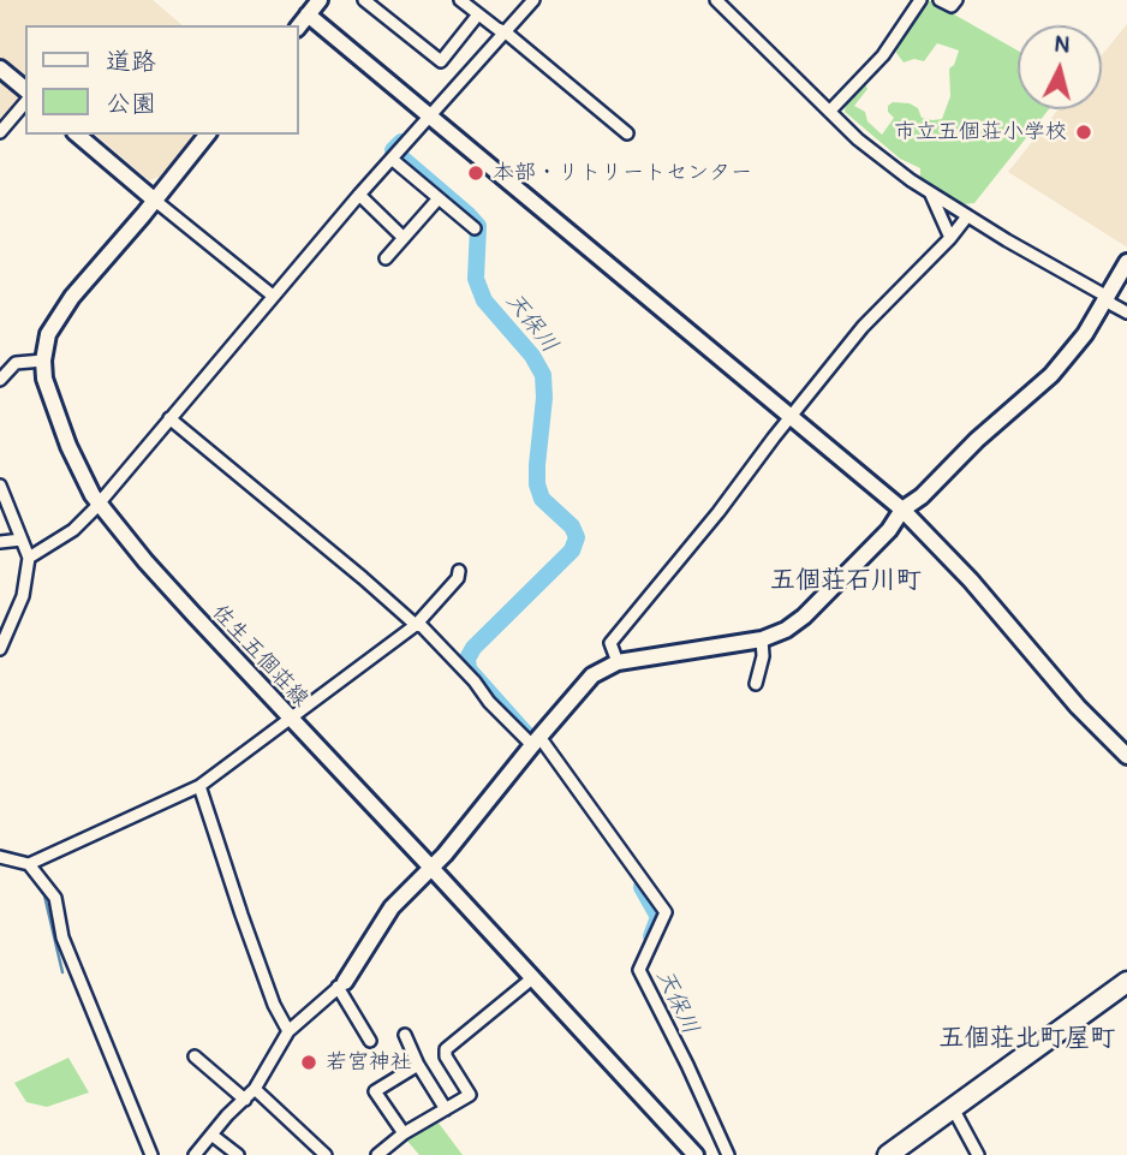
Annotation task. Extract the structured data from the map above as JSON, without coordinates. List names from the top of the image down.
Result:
{
  "streets": {
    "street": ["佐生五個荘線"]
  },
  "districts": ["五個荘石川町", "五個荘北町屋町"],
  "water": ["天保川"],
  "places": ["市立五個荘小学校", "本部・リトリートセンター", "若宮神社"],
  "legend": ["道路", "公園"],
  "north": "top"
}
